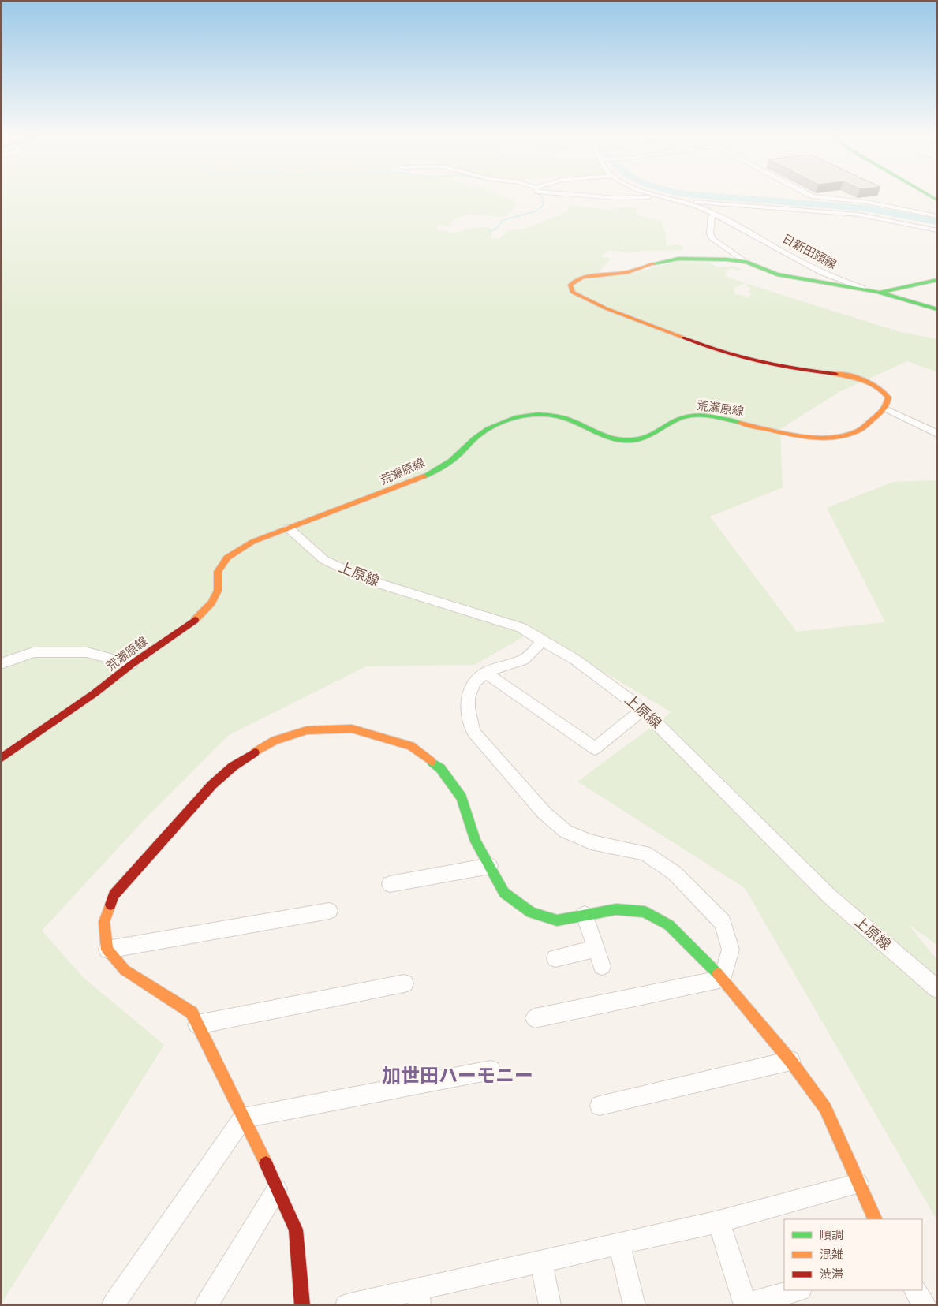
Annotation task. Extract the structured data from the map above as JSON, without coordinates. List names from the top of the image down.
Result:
{
  "streets": {
    "main road": ["日新田頭線", "荒瀬原線"],
    "street": ["上原線"]
  },
  "crossings": [
    ["荒瀬原線", "上原線"]
  ],
  "districts": ["加世田ハーモニー"],
  "legend": ["順調", "混雑", "渋滞"]
}
